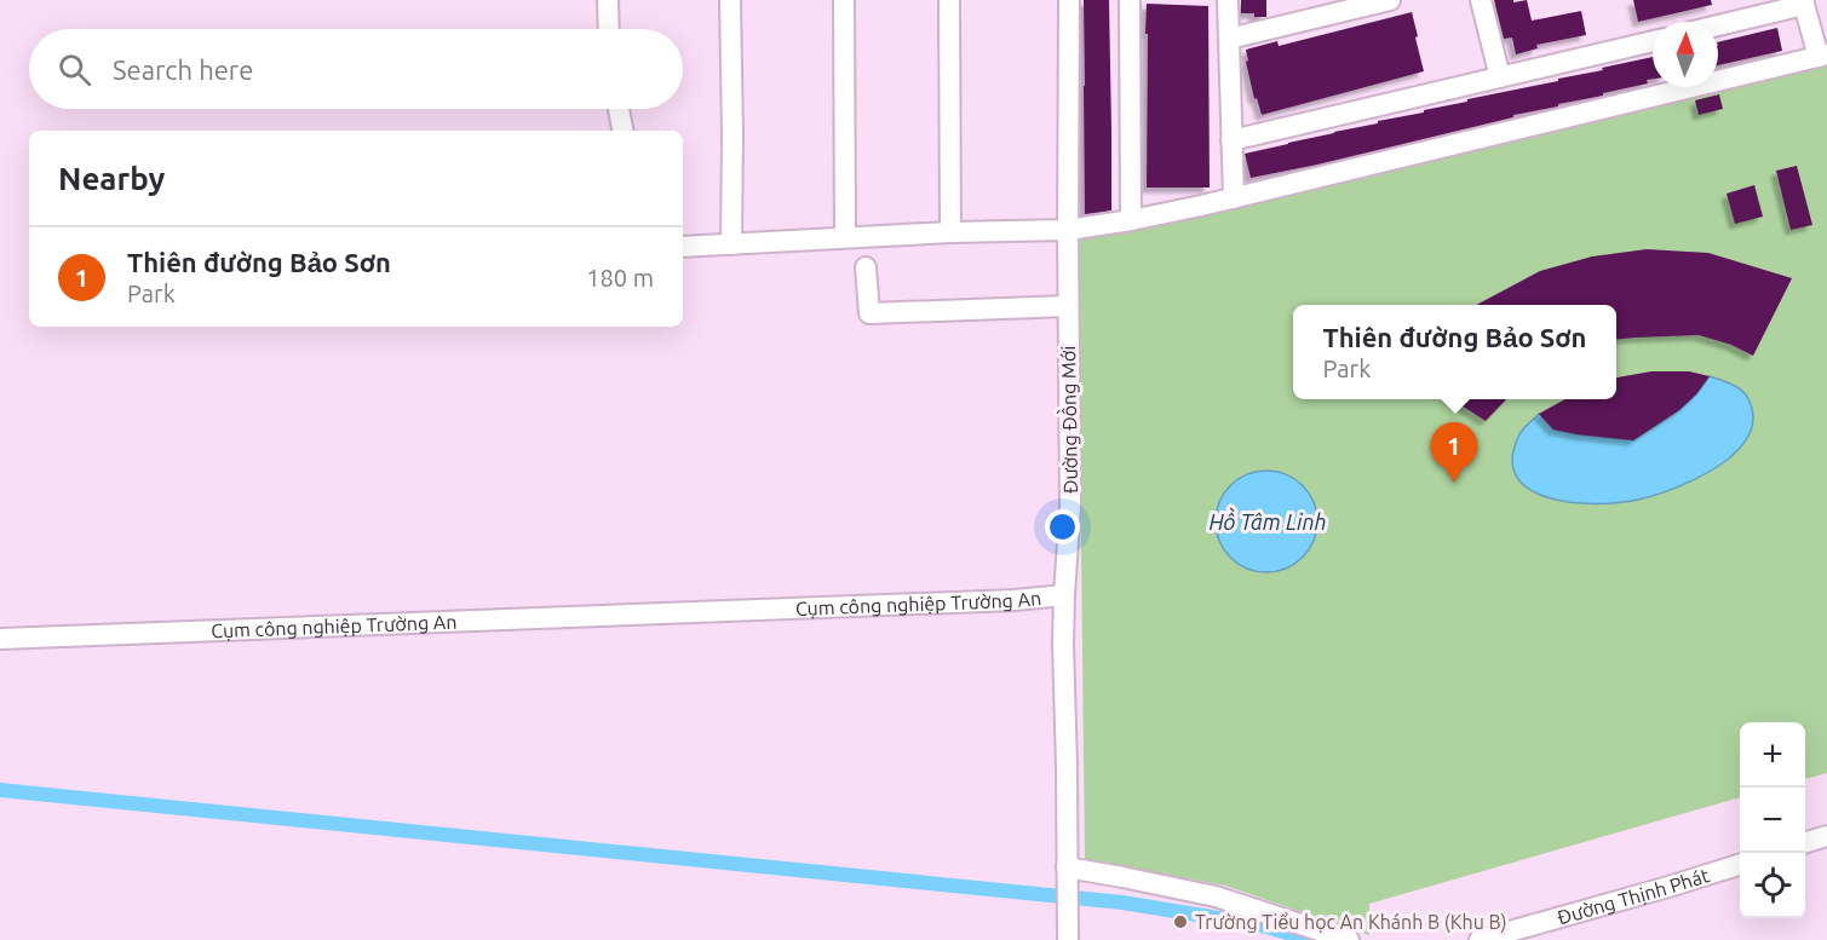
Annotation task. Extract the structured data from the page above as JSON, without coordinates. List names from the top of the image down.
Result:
{
  "streets": {
    "street": ["Đường Đồng Mới", "Cụm công nghiệp Trường An", "Đường Thịnh Phát"]
  },
  "crossings": [
    ["Đường Đồng Mới", "Cụm công nghiệp Trường An"]
  ],
  "water": ["Hồ Tâm Linh"],
  "places": ["Trường Tiểu học An Khánh B (Khu B)"],
  "north": "top",
  "page": {
    "search": "Search here",
    "heading": "Nearby",
    "list": [
      {
        "mark": "1",
        "name": "Thiên đường Bảo Sơn",
        "note": "Park",
        "value": "180 m"
      }
    ],
    "popup": ["Thiên đường Bảo Sơn", "Park"],
    "pins": "1",
    "map_buttons": ["+", "−"]
  }
}
